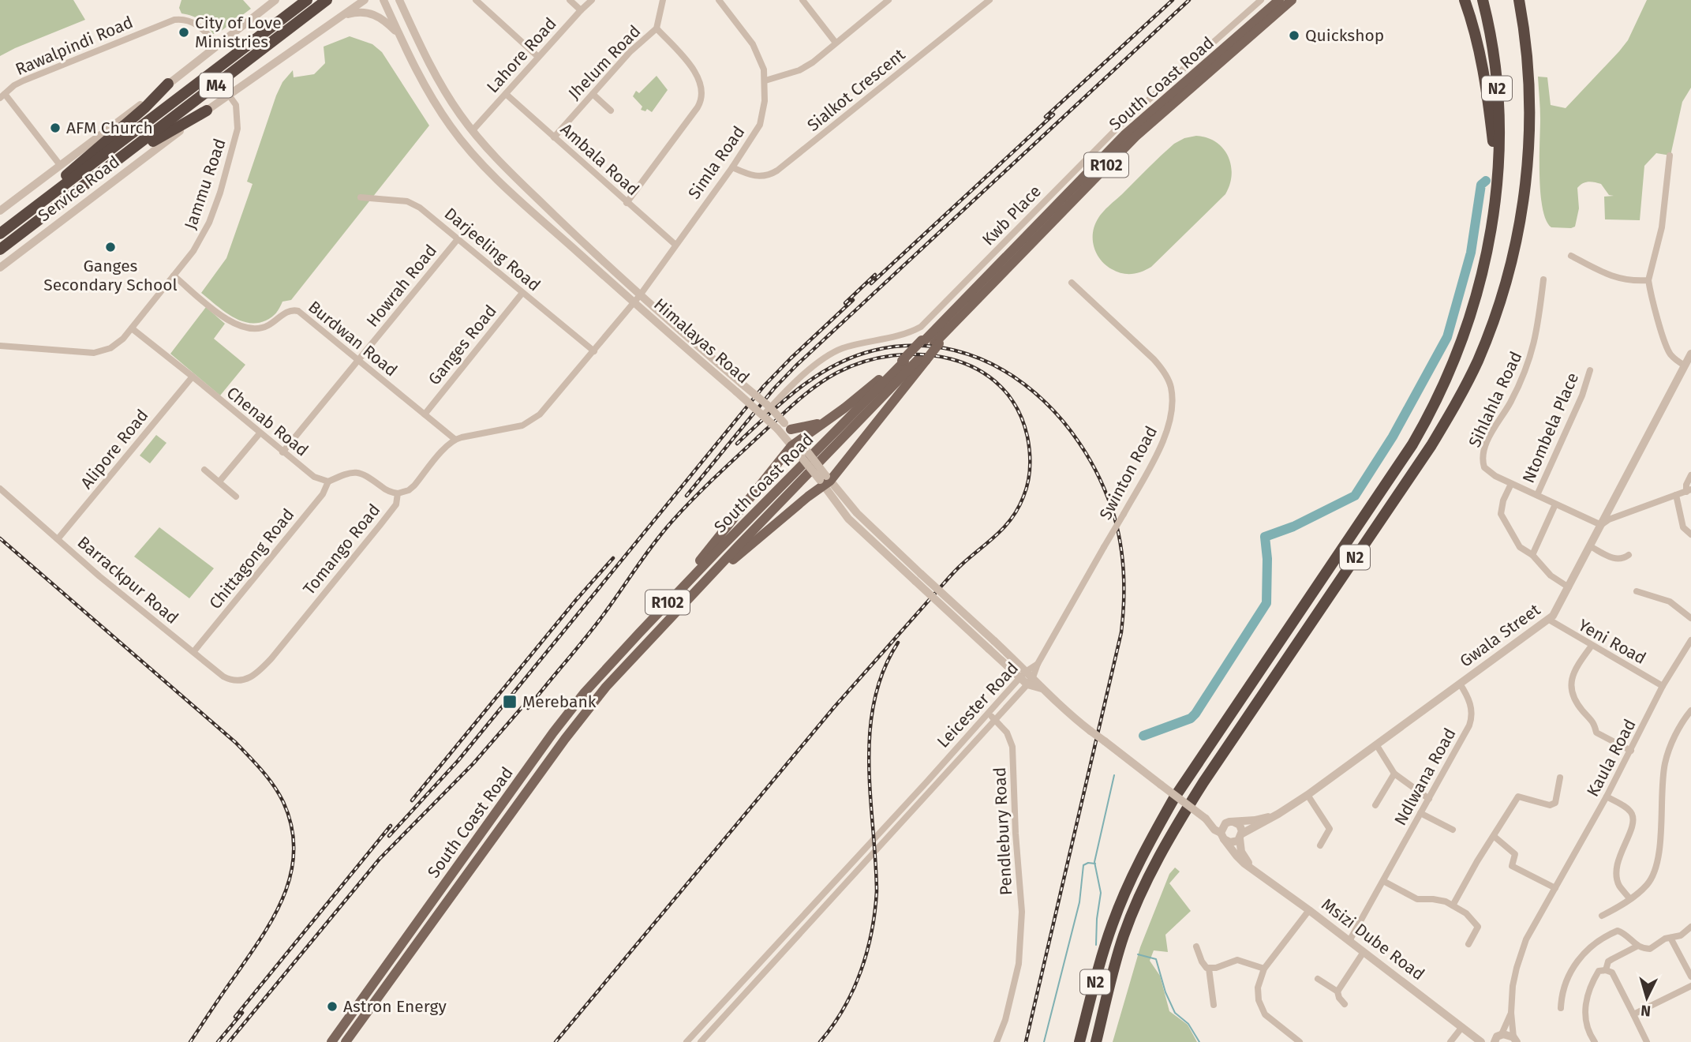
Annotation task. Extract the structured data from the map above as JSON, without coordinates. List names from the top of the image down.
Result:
{
  "streets": {
    "highway": ["M4", "N2"],
    "main road": ["South Coast Road", "R102"],
    "street": [
      "Rawalpindi Road",
      "Lahore Road",
      "Jhelum Road",
      "Sialkot Crescent",
      "Ambala Road",
      "Simla Road",
      "Jammu Road",
      "Service Road",
      "Kwb Place",
      "Darjeeling Road",
      "Howrah Road",
      "Burdwan Road",
      "Himalayas Road",
      "Ganges Road",
      "Sihlahla Road",
      "Chenab Road",
      "Ntombela Place",
      "Alipore Road",
      "Swinton Road",
      "Tomango Road",
      "Chittagong Road",
      "Barrackpur Road",
      "Gwala Street",
      "Yeni Road",
      "Leicester Road",
      "Kaula Road",
      "Ndlwana Road",
      "Pendlebury Road",
      "Msizi Dube Road"
    ]
  },
  "crossings": [
    ["Lahore Road", "Ambala Road"],
    ["Lahore Road", "Himalayas Road"],
    ["Jhelum Road", "Ambala Road"],
    ["Sialkot Crescent", "Simla Road"],
    ["Ambala Road", "Simla Road"],
    ["Simla Road", "Himalayas Road"],
    ["Jammu Road", "Service Road"],
    ["Jammu Road", "Burdwan Road"],
    ["Jammu Road", "Chenab Road"],
    ["Kwb Place", "Himalayas Road"],
    ["Darjeeling Road", "Howrah Road"],
    ["Darjeeling Road", "Ganges Road"],
    ["Howrah Road", "Burdwan Road"],
    ["Howrah Road", "Chenab Road"],
    ["Burdwan Road", "Ganges Road"],
    ["Burdwan Road", "Tomango Road"],
    ["Himalayas Road", "Leicester Road"],
    ["Himalayas Road", "Msizi Dube Road"],
    ["Sihlahla Road", "Ntombela Place"],
    ["Sihlahla Road", "Gwala Street"],
    ["Chenab Road", "Alipore Road"],
    ["Chenab Road", "Chittagong Road"],
    ["Alipore Road", "Barrackpur Road"],
    ["Swinton Road", "Leicester Road"],
    ["Tomango Road", "Barrackpur Road"],
    ["Chittagong Road", "Barrackpur Road"],
    ["Gwala Street", "Yeni Road"],
    ["Gwala Street", "Ndlwana Road"],
    ["Gwala Street", "Msizi Dube Road"],
    ["Yeni Road", "Kaula Road"],
    ["Leicester Road", "Pendlebury Road"],
    ["Leicester Road", "Msizi Dube Road"],
    ["Ndlwana Road", "Msizi Dube Road"]
  ],
  "places": {
    "other": [
      "City of Love Ministries",
      "Quickshop",
      "AFM Church",
      "Ganges Secondary School",
      "Astron Energy"
    ],
    "transit": ["Merebank"]
  },
  "north": "bottom"
}
